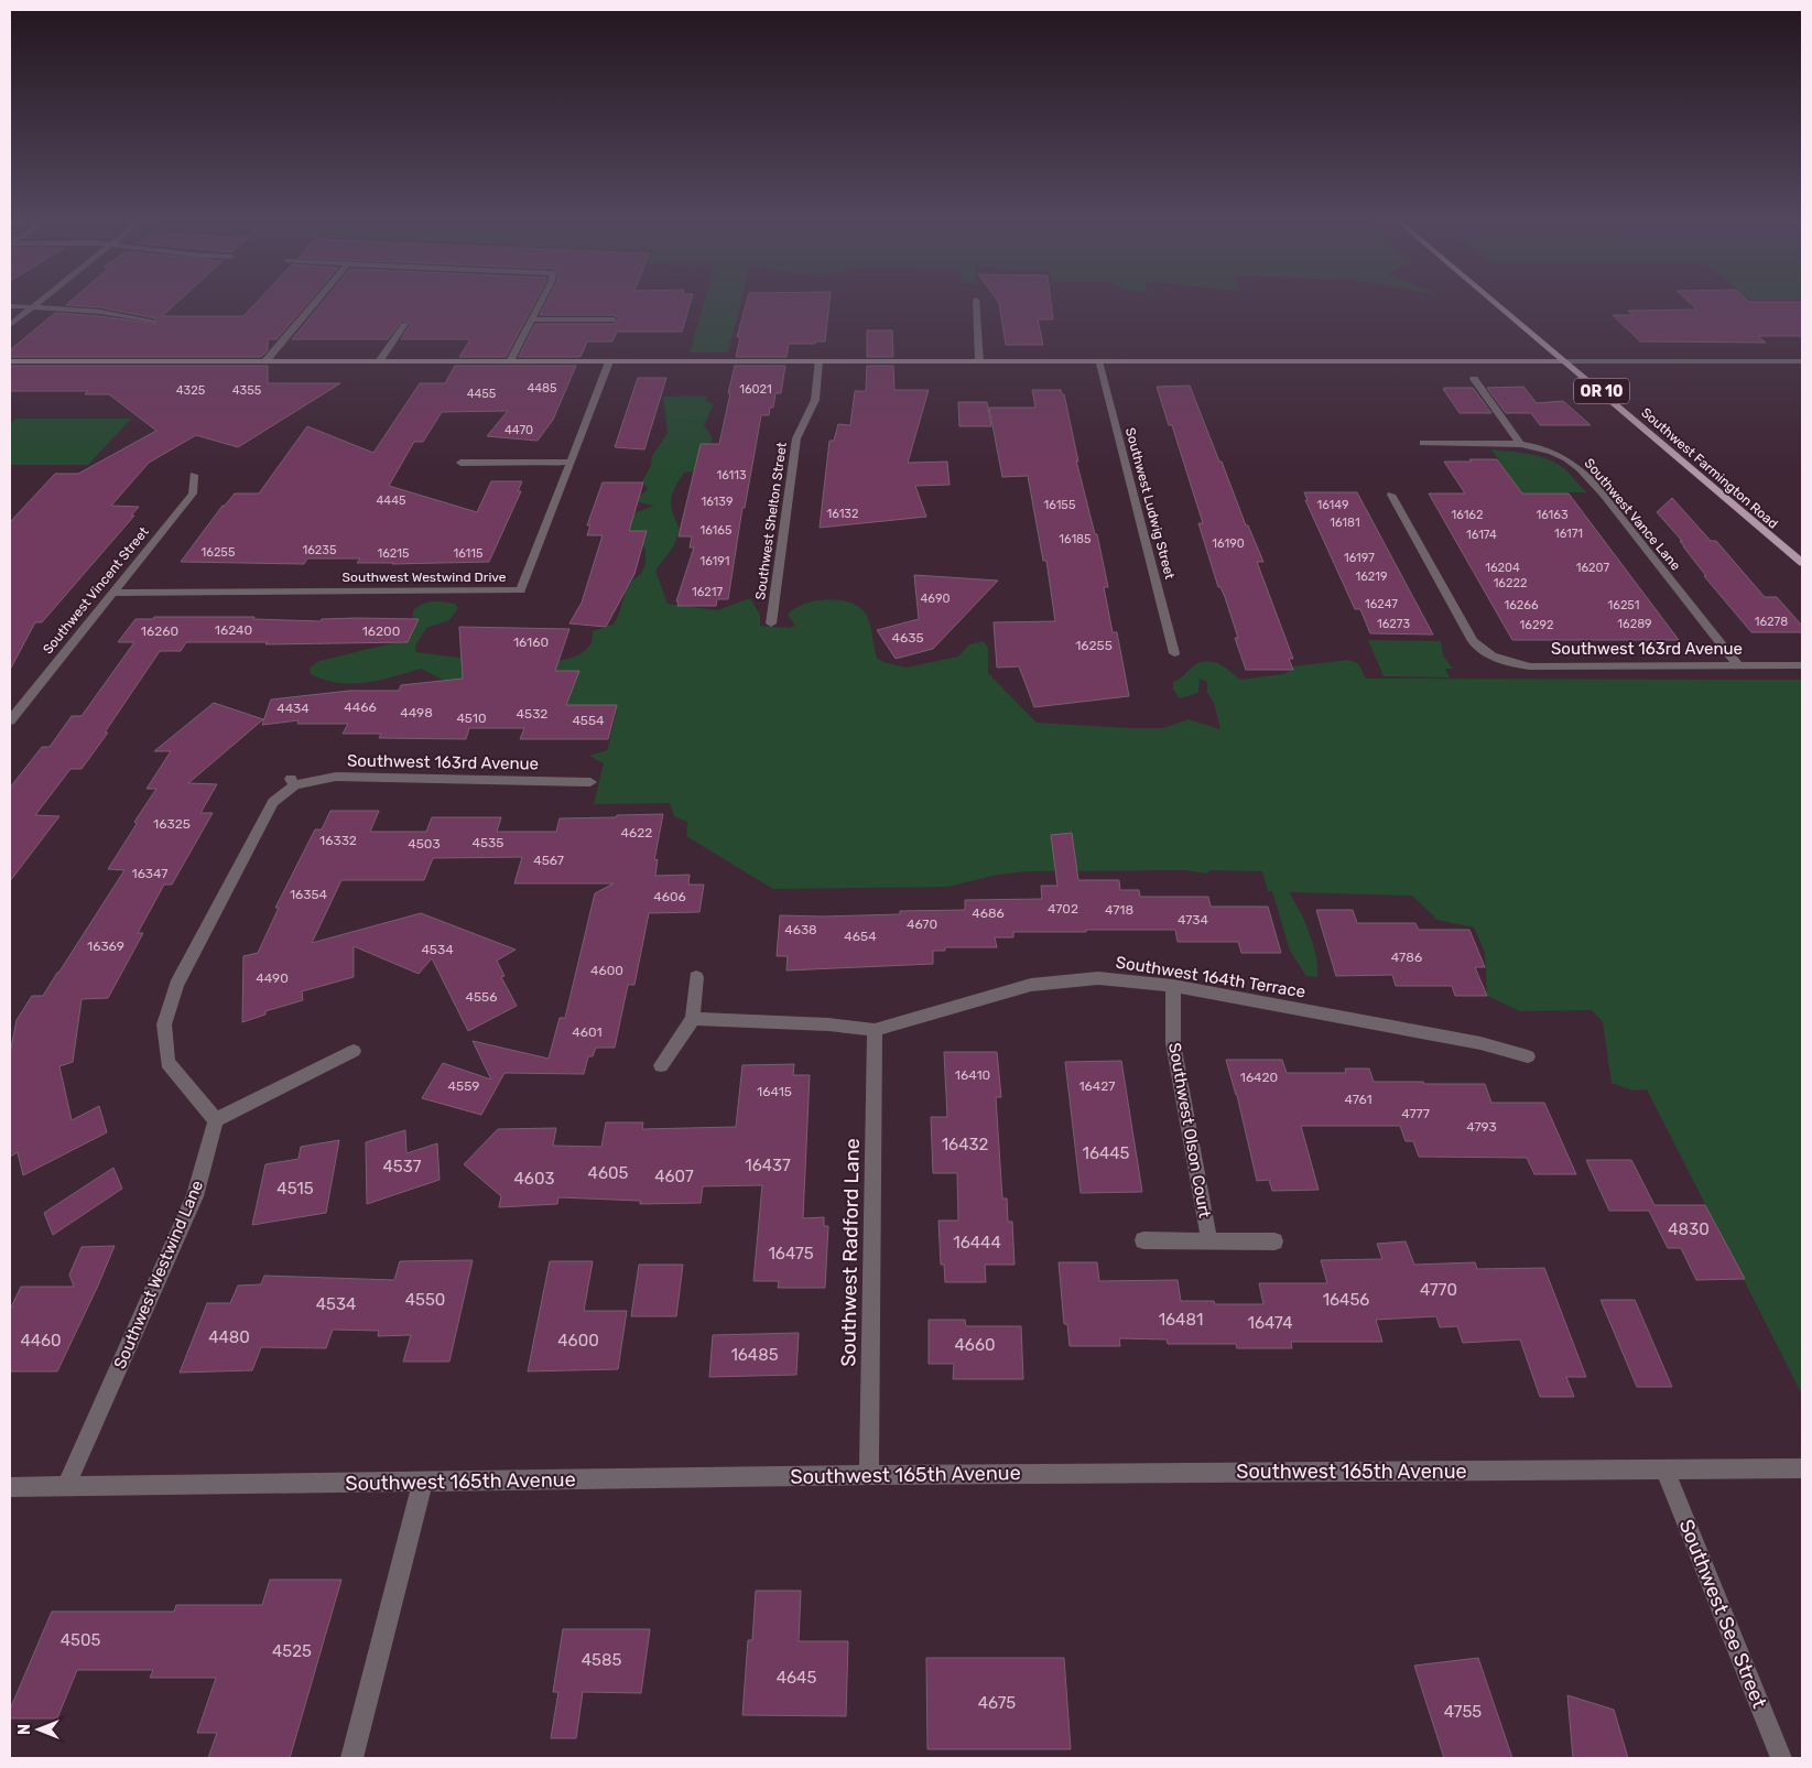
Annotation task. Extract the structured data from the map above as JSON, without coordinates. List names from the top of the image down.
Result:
{
  "streets": {
    "main road": ["OR 10", "Southwest Farmington Road"],
    "street": [
      "Southwest Ludwig Street",
      "Southwest Vance Lane",
      "Southwest Shelton Street",
      "Southwest Westwind Drive",
      "Southwest Vincent Street",
      "Southwest 163rd Avenue",
      "Southwest 164th Terrace",
      "Southwest Olson Court",
      "Southwest Radford Lane",
      "Southwest Westwind Lane",
      "Southwest 165th Avenue",
      "Southwest See Street"
    ]
  },
  "crossings": [
    ["Southwest Vance Lane", "Southwest 163rd Avenue"],
    ["Southwest Westwind Drive", "Southwest Vincent Street"],
    ["Southwest 163rd Avenue", "Southwest Westwind Lane"],
    ["Southwest 164th Terrace", "Southwest Olson Court"],
    ["Southwest 164th Terrace", "Southwest Radford Lane"],
    ["Southwest Radford Lane", "Southwest 165th Avenue"],
    ["Southwest Westwind Lane", "Southwest 165th Avenue"],
    ["Southwest 165th Avenue", "Southwest See Street"]
  ],
  "house_numbers": [
    "4485",
    "16021",
    "4325",
    "4355",
    "4455",
    "4470",
    "16113",
    "4445",
    "16139",
    "16155",
    "16149",
    "16132",
    "16162",
    "16163",
    "16181",
    "16165",
    "16171",
    "16174",
    "16185",
    "16190",
    "16235",
    "16255",
    "16215",
    "16115",
    "16197",
    "16191",
    "16204",
    "16207",
    "16219",
    "16222",
    "16217",
    "4690",
    "16247",
    "16266",
    "16251",
    "16278",
    "16273",
    "16289",
    "16292",
    "16240",
    "16260",
    "16200",
    "4635",
    "16160",
    "16255",
    "4466",
    "4434",
    "4498",
    "4532",
    "4510",
    "4554",
    "16325",
    "4622",
    "16332",
    "4535",
    "4503",
    "4567",
    "16347",
    "16354",
    "4606",
    "4702",
    "4718",
    "4686",
    "4734",
    "4670",
    "4638",
    "4654",
    "16369",
    "4534",
    "4786",
    "4600",
    "4490",
    "4556",
    "4601",
    "16410",
    "16420",
    "4559",
    "16427",
    "16415",
    "4761",
    "4777",
    "4793",
    "16432",
    "16445",
    "16437",
    "4537",
    "4605",
    "4607",
    "4603",
    "4515",
    "4830",
    "16444",
    "16475",
    "4770",
    "4550",
    "16456",
    "4534",
    "16481",
    "16474",
    "4480",
    "4460",
    "4600",
    "4660",
    "16485",
    "4505",
    "4525",
    "4585",
    "4645",
    "4675",
    "4755"
  ],
  "north": "left"
}
